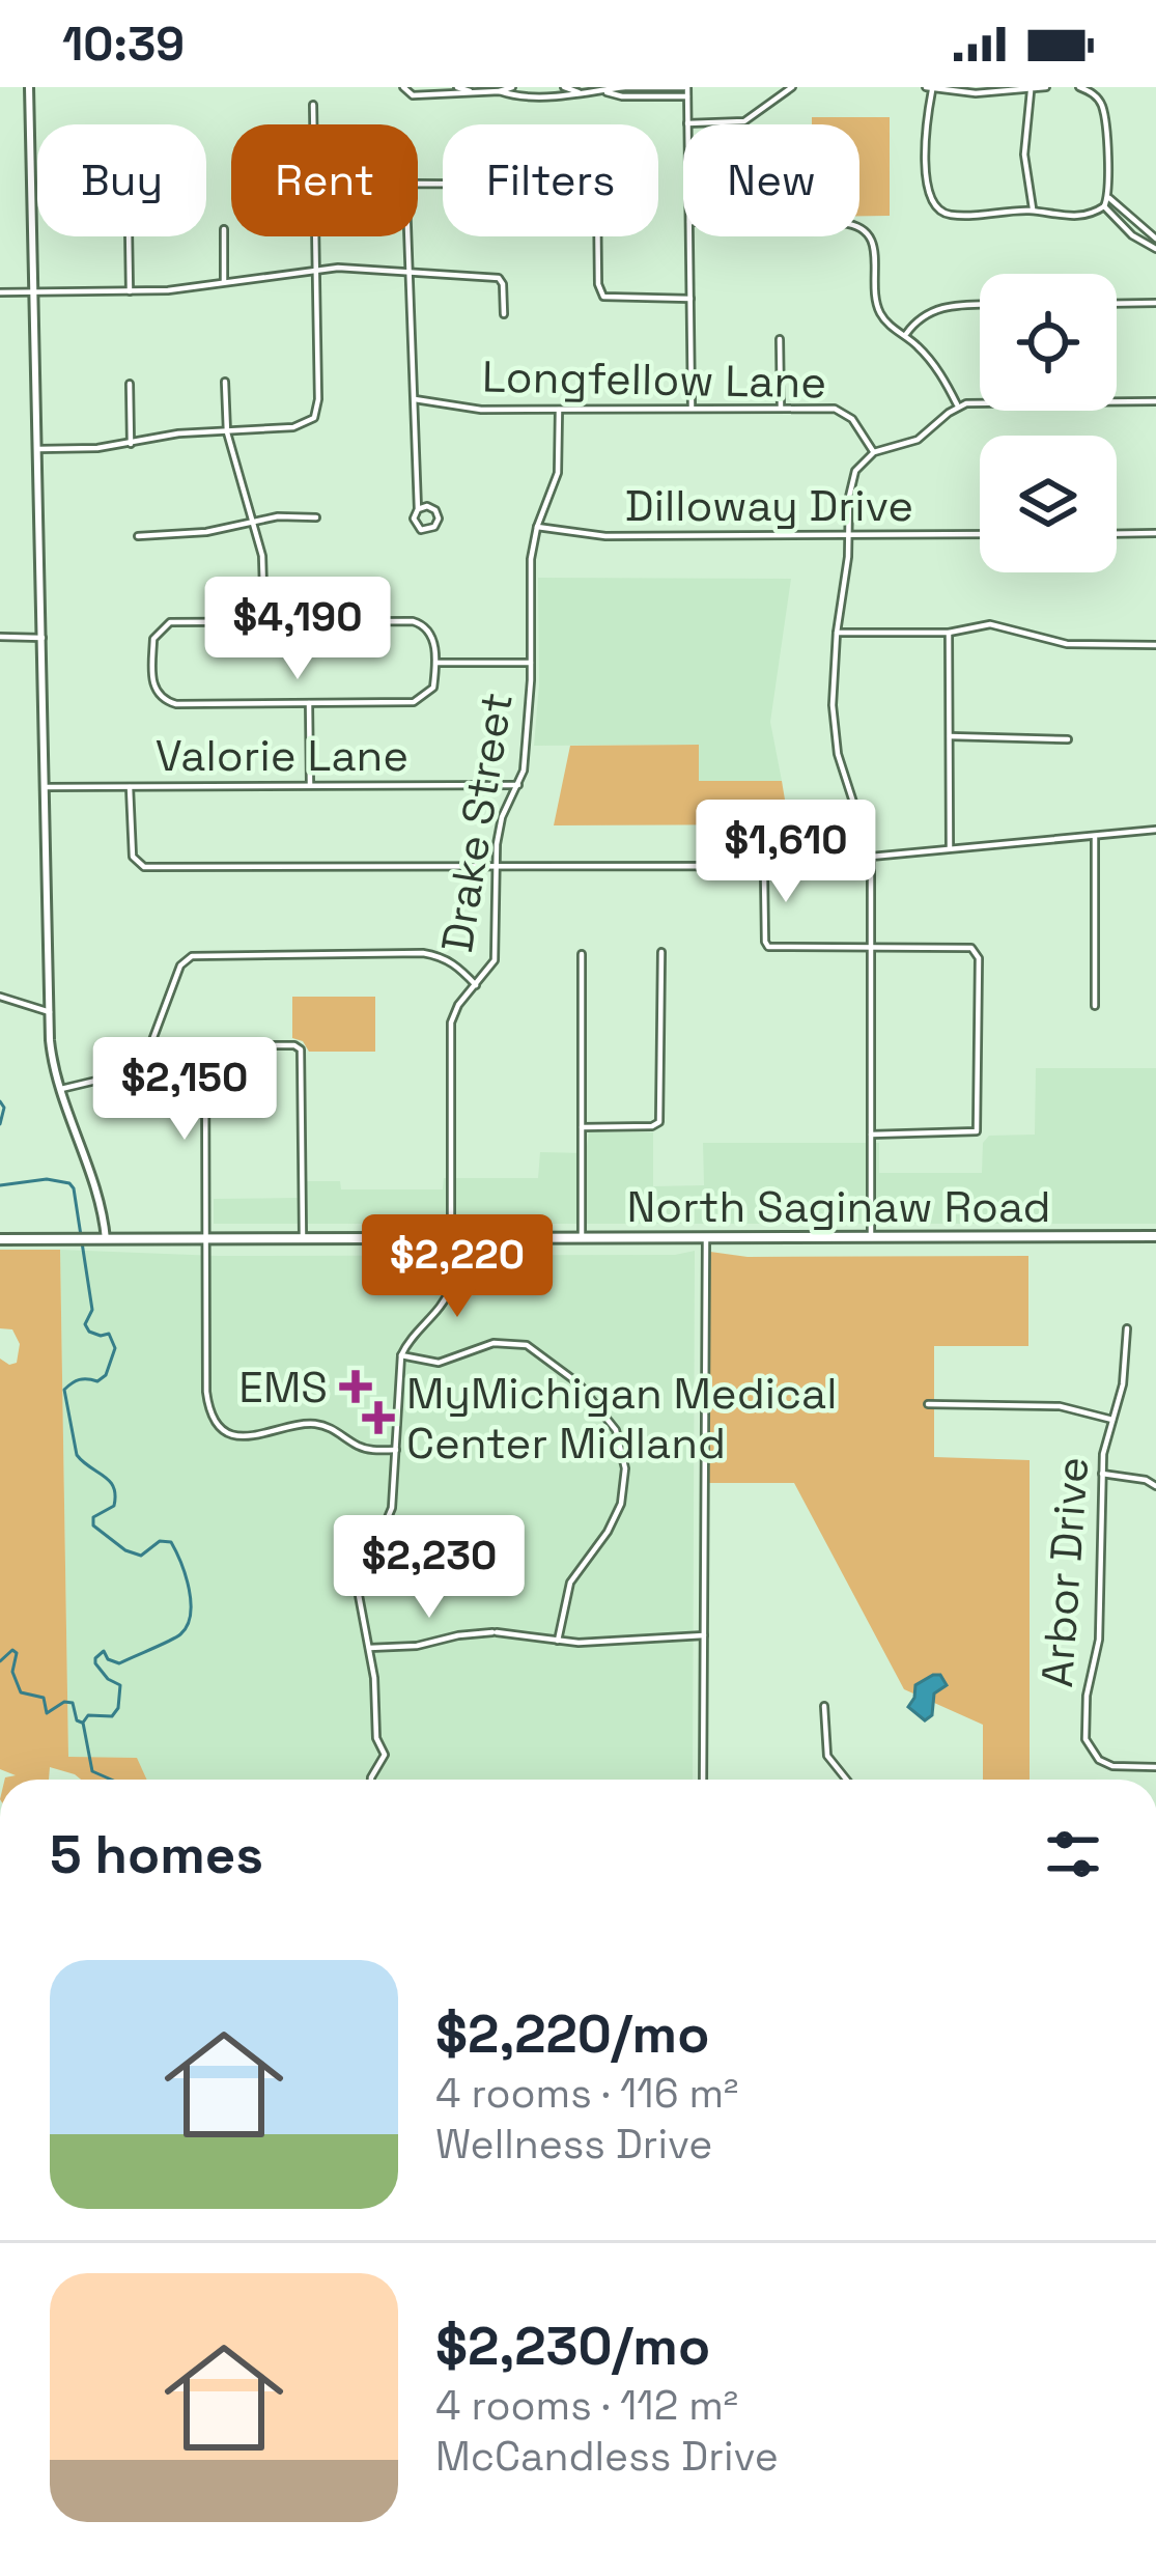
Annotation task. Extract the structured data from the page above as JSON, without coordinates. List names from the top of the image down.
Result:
{
  "streets": {
    "main road": ["North Saginaw Road"],
    "street": [
      "Longfellow Lane",
      "Dilloway Drive",
      "Valorie Lane",
      "Drake Street",
      "Arbor Drive"
    ]
  },
  "crossings": [
    ["Longfellow Lane", "Drake Street"],
    ["Dilloway Drive", "Drake Street"],
    ["Valorie Lane", "Drake Street"],
    ["Drake Street", "North Saginaw Road"]
  ],
  "places": {
    "health": ["EMS", "MyMichigan Medical Center Midland"]
  },
  "page": {
    "status": "10:39",
    "chip": [
      "Buy",
      "Rent",
      "Filters",
      "New"
    ],
    "price": [
      "$4,190",
      "$1,610",
      "$2,150",
      "$2,220",
      "$2,230"
    ],
    "heading": "5 homes",
    "list": [
      {
        "name": "$2,220/mo",
        "note": "4 rooms · 116 m² · Wellness Drive"
      },
      {
        "name": "$2,230/mo",
        "note": "4 rooms · 112 m² · McCandless Drive"
      }
    ]
  }
}
